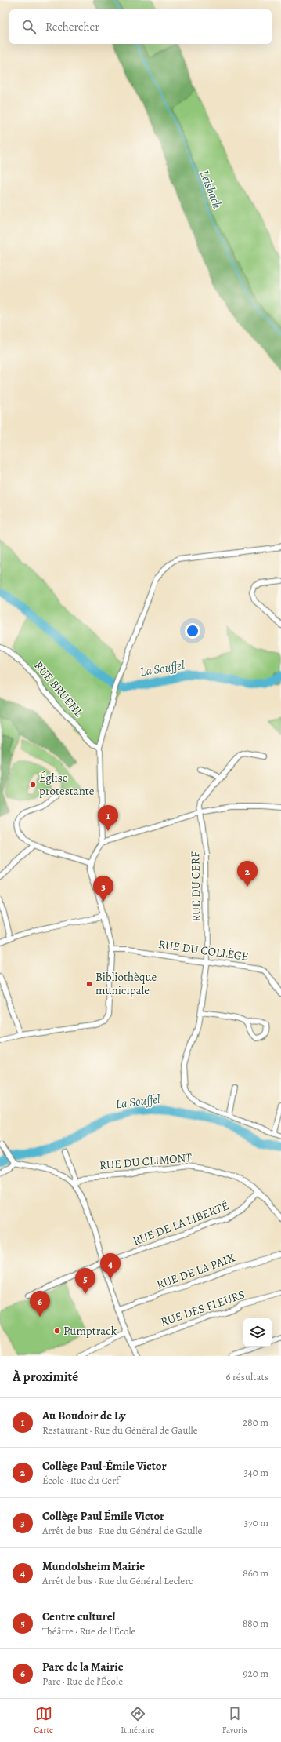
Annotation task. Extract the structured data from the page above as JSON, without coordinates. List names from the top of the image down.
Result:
{
  "streets": {
    "street": [
      "RUE BRUEHL",
      "RUE DU CERF",
      "RUE DU COLLÈGE",
      "RUE DU CLIMONT",
      "RUE DE LA LIBERTÉ",
      "RUE DE LA PAIX",
      "RUE DES FLEURS"
    ]
  },
  "crossings": [
    ["RUE DU CERF", "RUE DU COLLÈGE"],
    ["RUE DU CLIMONT", "RUE DE LA LIBERTÉ"]
  ],
  "water": ["Leisbach", "La Souffel"],
  "places": ["Église protestante", "Bibliothèque municipale", "Pumptrack"],
  "page": {
    "search": "Rechercher",
    "pins": [
      "1",
      "2",
      "3",
      "4",
      "5",
      "6"
    ],
    "heading": ["À proximité", "6 résultats"],
    "list": [
      {
        "mark": "1",
        "name": "Au Boudoir de Ly",
        "note": "Restaurant · Rue du Général de Gaulle",
        "value": "280 m"
      },
      {
        "mark": "2",
        "name": "Collège Paul-Émile Victor",
        "note": "École · Rue du Cerf",
        "value": "340 m"
      },
      {
        "mark": "3",
        "name": "Collège Paul Émile Victor",
        "note": "Arrêt de bus · Rue du Général de Gaulle",
        "value": "370 m"
      },
      {
        "mark": "4",
        "name": "Mundolsheim Mairie",
        "note": "Arrêt de bus · Rue du Général Leclerc",
        "value": "860 m"
      },
      {
        "mark": "5",
        "name": "Centre culturel",
        "note": "Théâtre · Rue de l'École",
        "value": "880 m"
      },
      {
        "mark": "6",
        "name": "Parc de la Mairie",
        "note": "Parc · Rue de l'École",
        "value": "920 m"
      }
    ],
    "nav": ["Carte", "Itinéraire", "Favoris"]
  }
}
